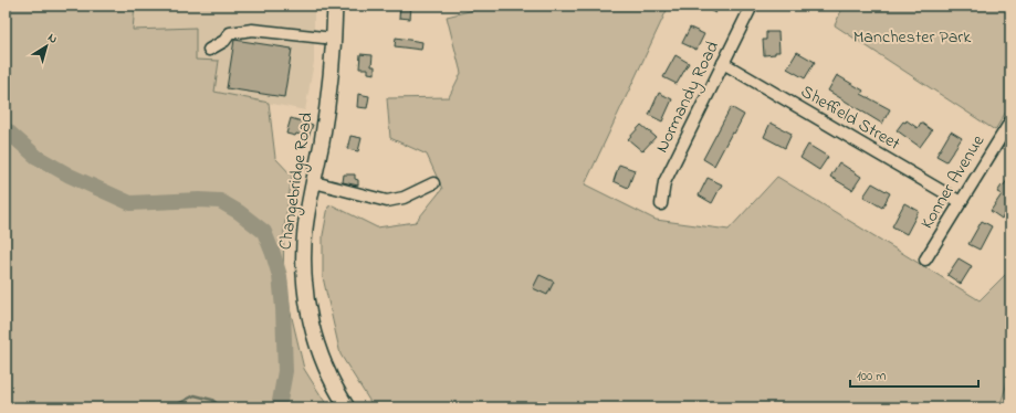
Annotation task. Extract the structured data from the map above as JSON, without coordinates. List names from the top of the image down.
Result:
{
  "streets": {
    "main road": ["Changebridge Road"],
    "street": ["Normandy Road", "Sheffield Street", "Konner Avenue"]
  },
  "crossings": [
    ["Normandy Road", "Sheffield Street"],
    ["Sheffield Street", "Konner Avenue"]
  ],
  "parks": ["Manchester Park"],
  "scale_bar": "100 m",
  "north": "top right"
}
